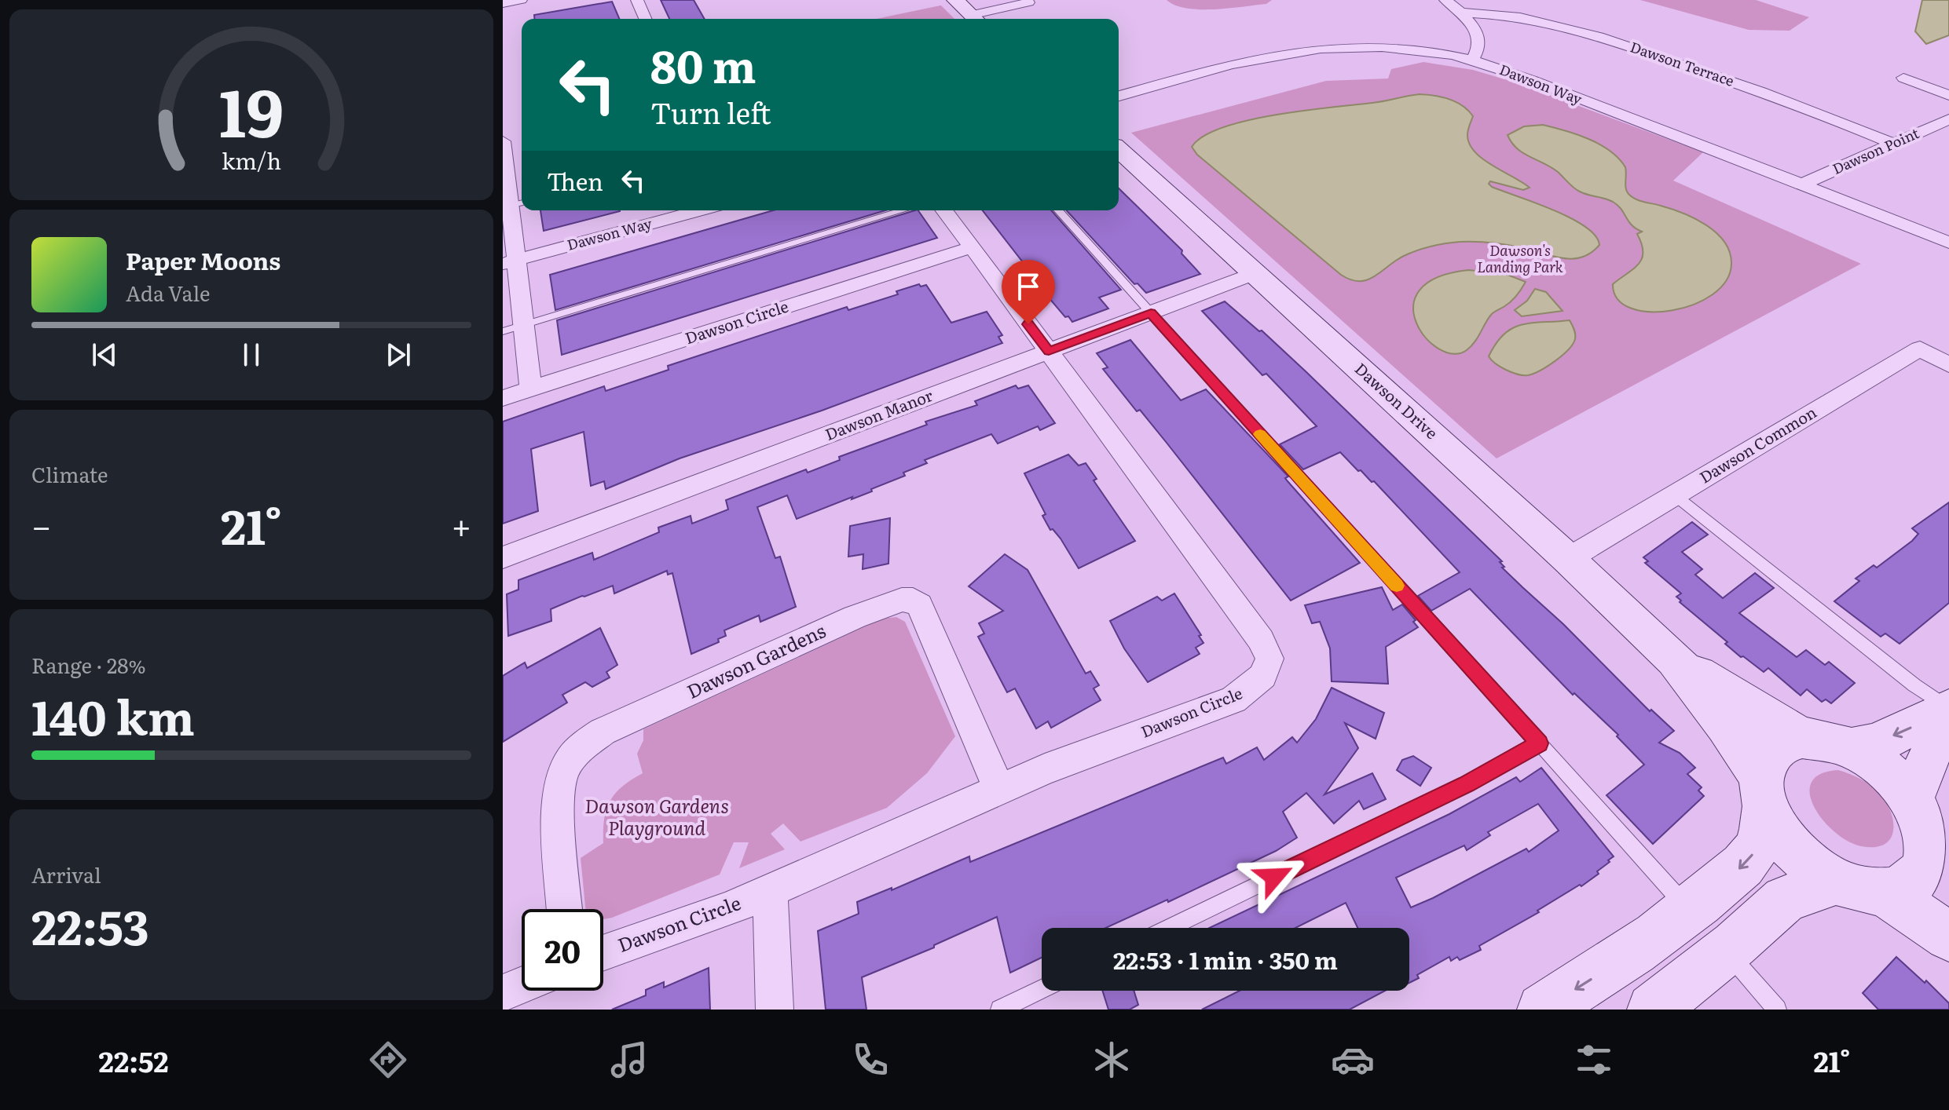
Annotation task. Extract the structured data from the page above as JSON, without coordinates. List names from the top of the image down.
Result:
{
  "streets": {
    "street": [
      "Dawson Terrace",
      "Dawson Way",
      "Dawson Point",
      "Dawson Circle",
      "Dawson Drive",
      "Dawson Manor",
      "Dawson Common",
      "Dawson Gardens"
    ]
  },
  "crossings": [
    ["Dawson Terrace", "Dawson Point"],
    ["Dawson Way", "Dawson Point"],
    ["Dawson Circle", "Dawson Manor"],
    ["Dawson Circle", "Dawson Gardens"],
    ["Dawson Drive", "Dawson Manor"],
    ["Dawson Drive", "Dawson Common"]
  ],
  "parks": ["Dawson's Landing Park", "Dawson Gardens Playground"],
  "page": {
    "turn": ["80 m", "Turn left"],
    "then": "Then",
    "song": ["Paper Moons", "Ada Vale"],
    "tile": [
      "Climate",
      ["Range · 28%", "140 km"],
      ["Arrival", "22:53"]
    ],
    "heat": ["−", "21°", "+"],
    "limit": "20",
    "trip": "22:53 · 1 min · 350 m",
    "tabs": ["22:52", "21°"],
    "gauge": ["19", "km/h"]
  }
}
